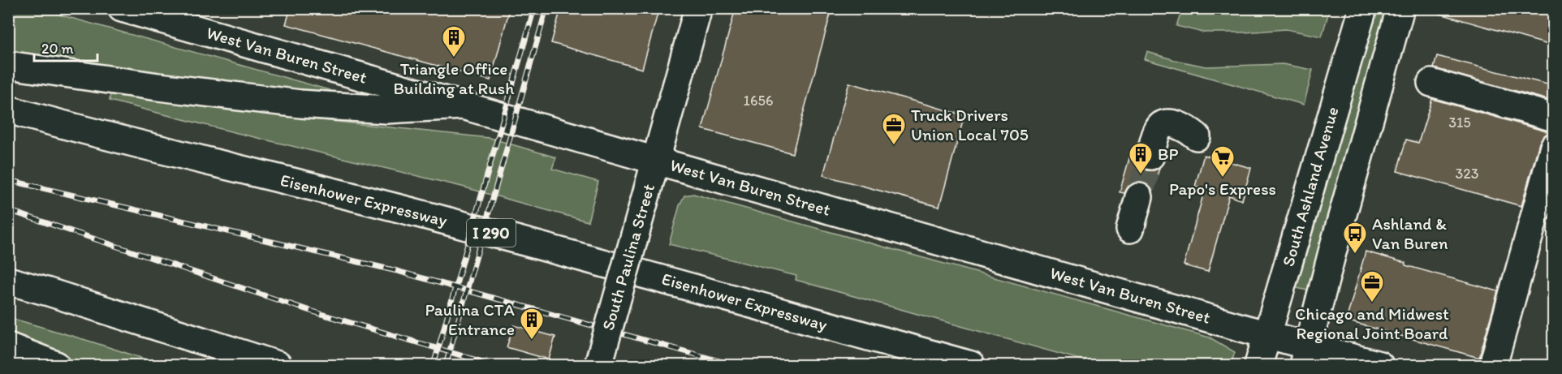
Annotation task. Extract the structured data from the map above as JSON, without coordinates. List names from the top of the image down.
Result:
{
  "streets": {
    "main road": [
      "West Van Buren Street",
      "South Ashland Avenue",
      "Eisenhower Expressway",
      "I 290",
      "South Paulina Street"
    ]
  },
  "crossings": [
    ["West Van Buren Street", "South Ashland Avenue"],
    ["West Van Buren Street", "South Paulina Street"]
  ],
  "places": {
    "building": ["Triangle Office Building at Rush", "BP", "Paulina CTA Entrance"],
    "office": ["Truck Drivers Union Local 705", "Chicago and Midwest Regional Joint Board"],
    "supermarket": ["Papo's Express"],
    "bus stop": ["Ashland & Van Buren"]
  },
  "house_numbers": ["1656", "315", "323"],
  "scale_bar": "20 m"
}
